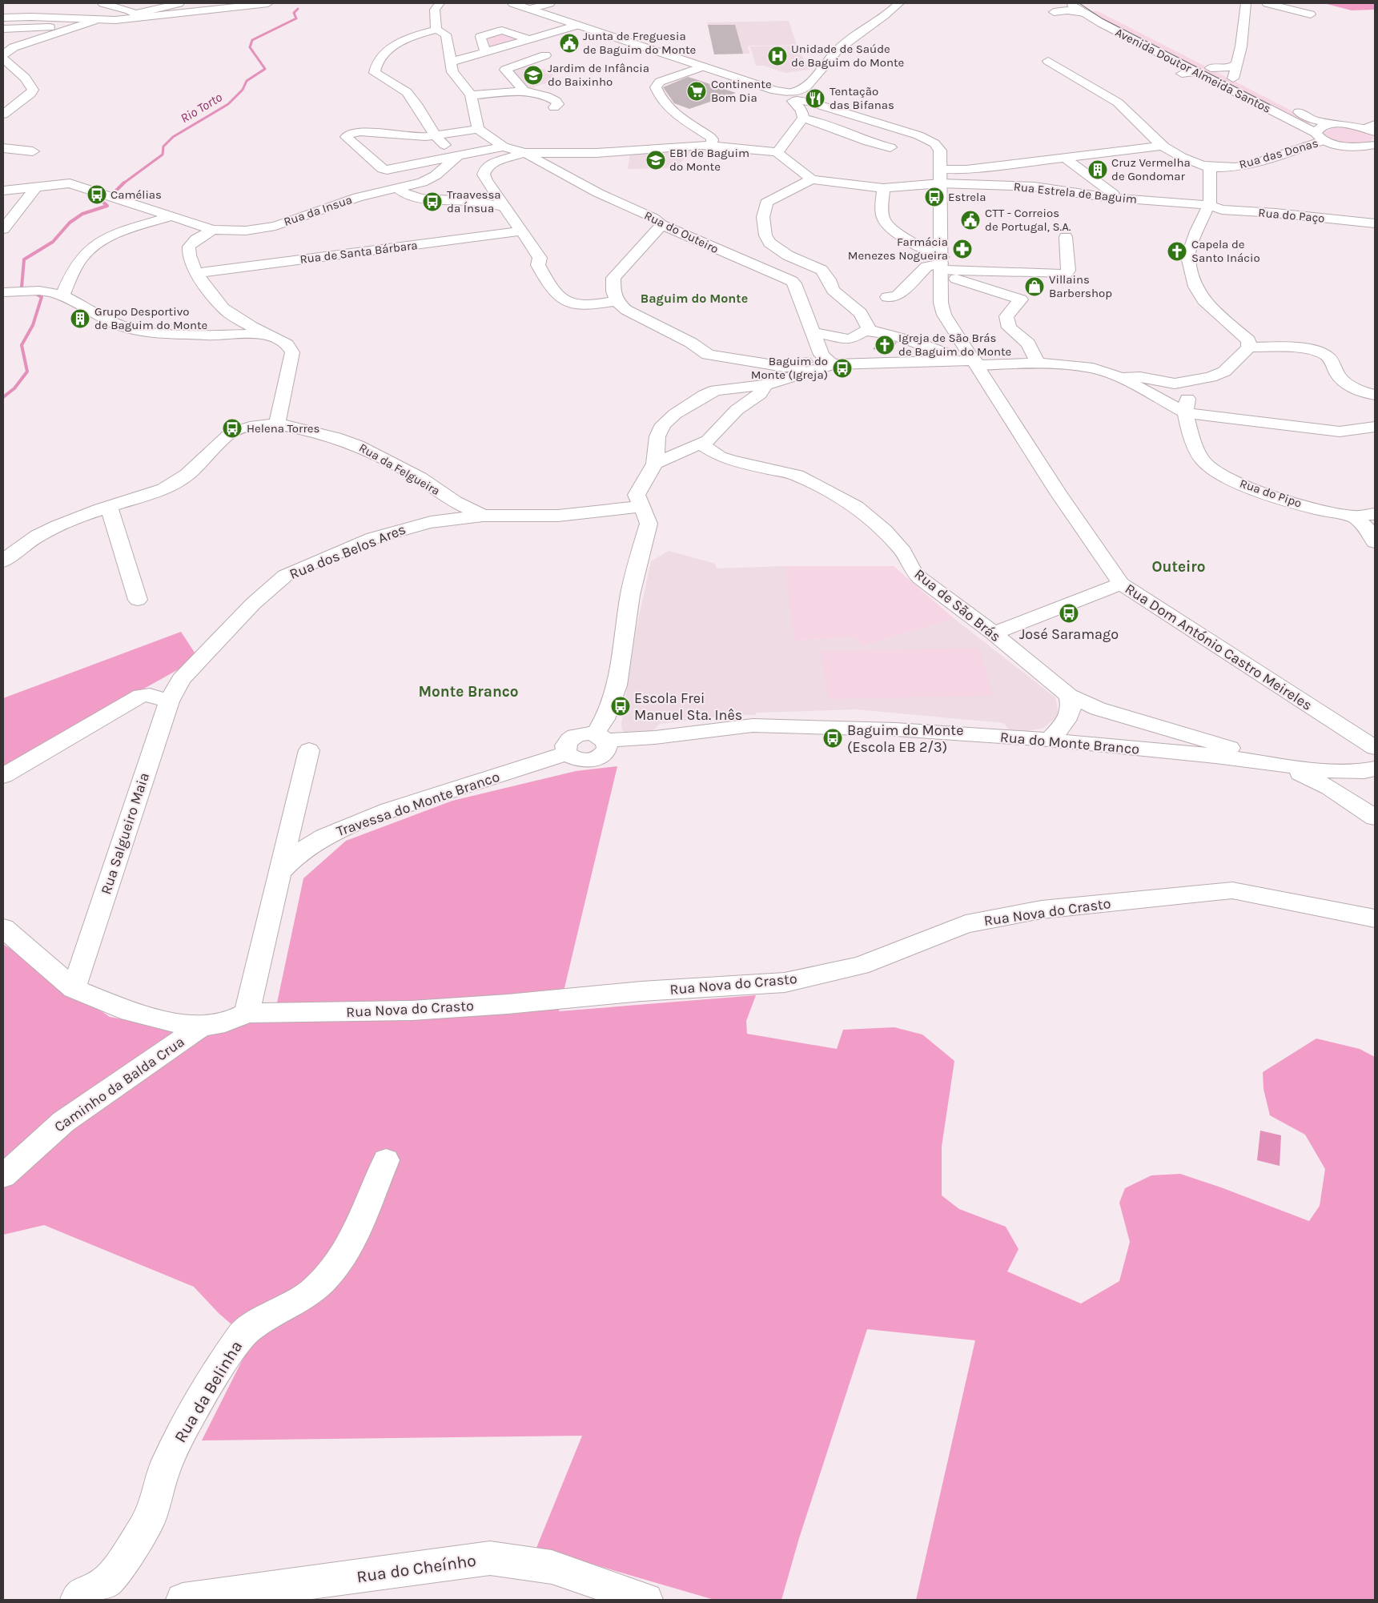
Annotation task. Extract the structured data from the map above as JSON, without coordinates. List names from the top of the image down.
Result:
{
  "streets": {
    "street": [
      "Avenida Doutor Almeida Santos",
      "Rua das Donas",
      "Rua Estrela de Baguim",
      "Rua da Insua",
      "Rua do Paço",
      "Rua do Outeiro",
      "Rua de Santa Bárbara",
      "Rua da Felgueira",
      "Rua do Pipo",
      "Rua dos Belos Ares",
      "Rua de São Brás",
      "Rua Dom António Castro Meireles",
      "Rua do Monte Branco",
      "Travessa do Monte Branco",
      "Rua Salgueiro Maia",
      "Rua Nova do Crasto",
      "Caminho da Balda Crua",
      "Rua da Belinha",
      "Rua do Cheínho"
    ]
  },
  "crossings": [
    ["Avenida Doutor Almeida Santos", "Rua das Donas"],
    ["Rua Estrela de Baguim", "Rua do Paço"],
    ["Rua Estrela de Baguim", "Rua Dom António Castro Meireles"],
    ["Rua da Felgueira", "Rua dos Belos Ares"],
    ["Rua dos Belos Ares", "Rua Salgueiro Maia"],
    ["Rua de São Brás", "Rua do Monte Branco"],
    ["Rua do Monte Branco", "Travessa do Monte Branco"],
    ["Rua Nova do Crasto", "Caminho da Balda Crua"]
  ],
  "districts": ["Baguim do Monte", "Outeiro", "Monte Branco"],
  "water": ["Rio Torto"],
  "places": {
    "public building": ["Junta de Freguesia de Baguim do Monte", "CTT - Correios de Portugal, S.A."],
    "hospital": ["Unidade de Saúde de Baguim do Monte"],
    "school or university": ["Jardim de Infância do Baixinho", "EB1 de Baguim do Monte"],
    "supermarket": ["Continente Bom Dia"],
    "restaurant": ["Tentação das Bifanas"],
    "building": ["Cruz Vermelha de Gondomar", "Grupo Desportivo de Baguim do Monte"],
    "bus stop": [
      "Camélias",
      "Estrela",
      "Traavessa da Ínsua",
      "Baguim do Monte (Igreja)",
      "Helena Torres",
      "José Saramago",
      "Escola Frei Manuel Sta. Inês",
      "Baguim do Monte (Escola EB 2/3)"
    ],
    "pharmacy": ["Farmácia Menezes Nogueira"],
    "church": ["Capela de Santo Inácio", "Igreja de São Brás de Baguim do Monte"],
    "shop": ["Villains Barbershop"]
  }
}
